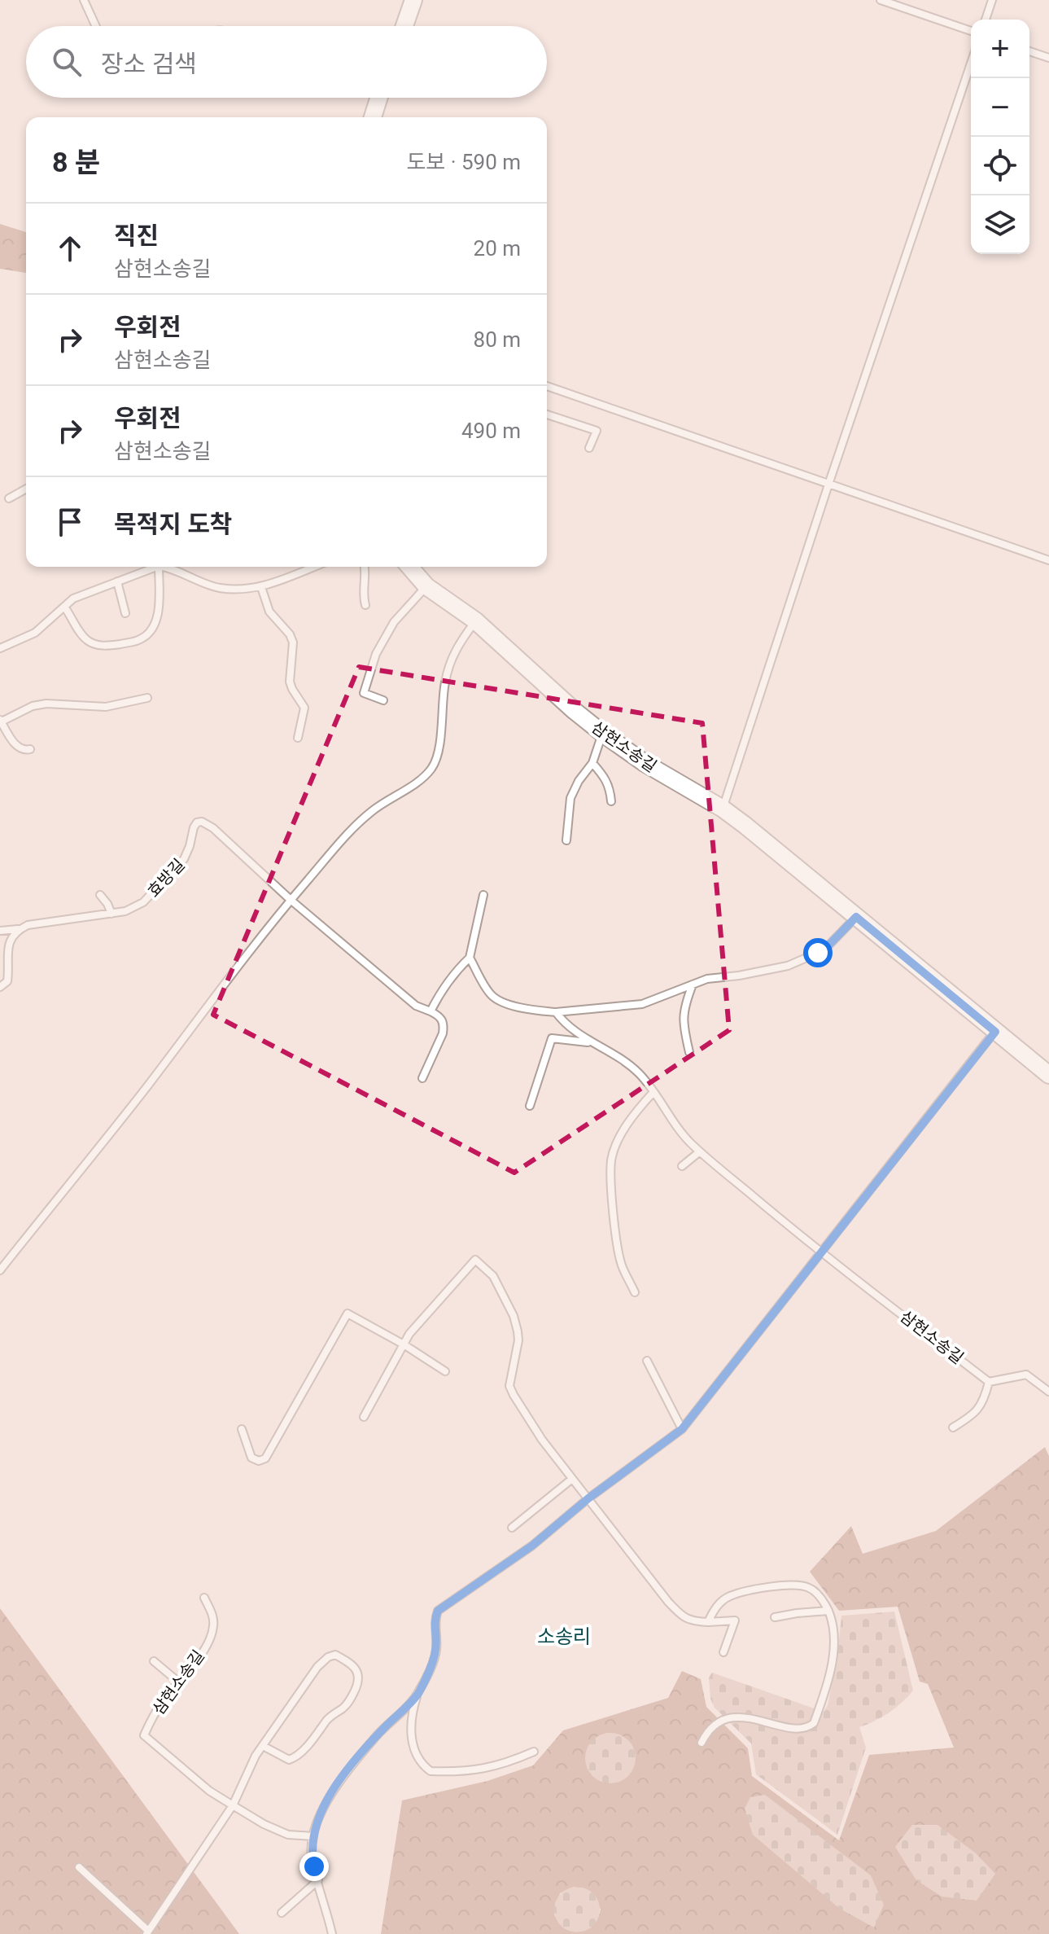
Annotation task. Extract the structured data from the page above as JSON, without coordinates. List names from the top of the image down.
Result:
{
  "streets": {
    "street": ["삼현소송길"],
    "lane": ["효방길"]
  },
  "districts": ["소송리"],
  "page": {
    "map_buttons": ["+", "−"],
    "search": "장소 검색",
    "heading": ["8 분", "도보 · 590 m"],
    "list": [
      ["직진", "삼현소송길", "20 m"],
      ["우회전", "삼현소송길", "80 m"],
      ["우회전", "삼현소송길", "490 m"],
      "목적지 도착"
    ]
  }
}
